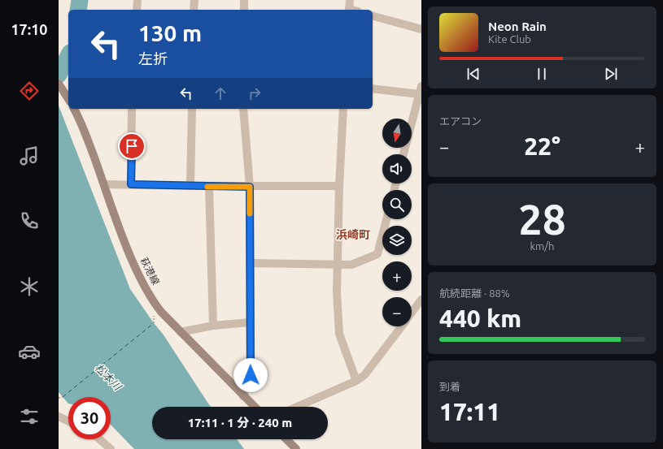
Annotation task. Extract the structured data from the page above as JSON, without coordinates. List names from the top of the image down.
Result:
{
  "streets": {
    "main road": ["萩港線"]
  },
  "districts": ["浜崎町"],
  "water": ["松本川"],
  "north": "bottom",
  "page": {
    "tabs": "17:10",
    "turn": ["130 m", "左折"],
    "song": ["Neon Rain", "Kite Club"],
    "tile": [
      "エアコン",
      ["28", "km/h"],
      ["航続距離 · 88%", "440 km"],
      ["到着", "17:11"]
    ],
    "map_buttons": ["+", "−"],
    "heat": ["−", "22°", "+"],
    "limit": "30",
    "trip": "17:11 · 1 分 · 240 m"
  }
}
